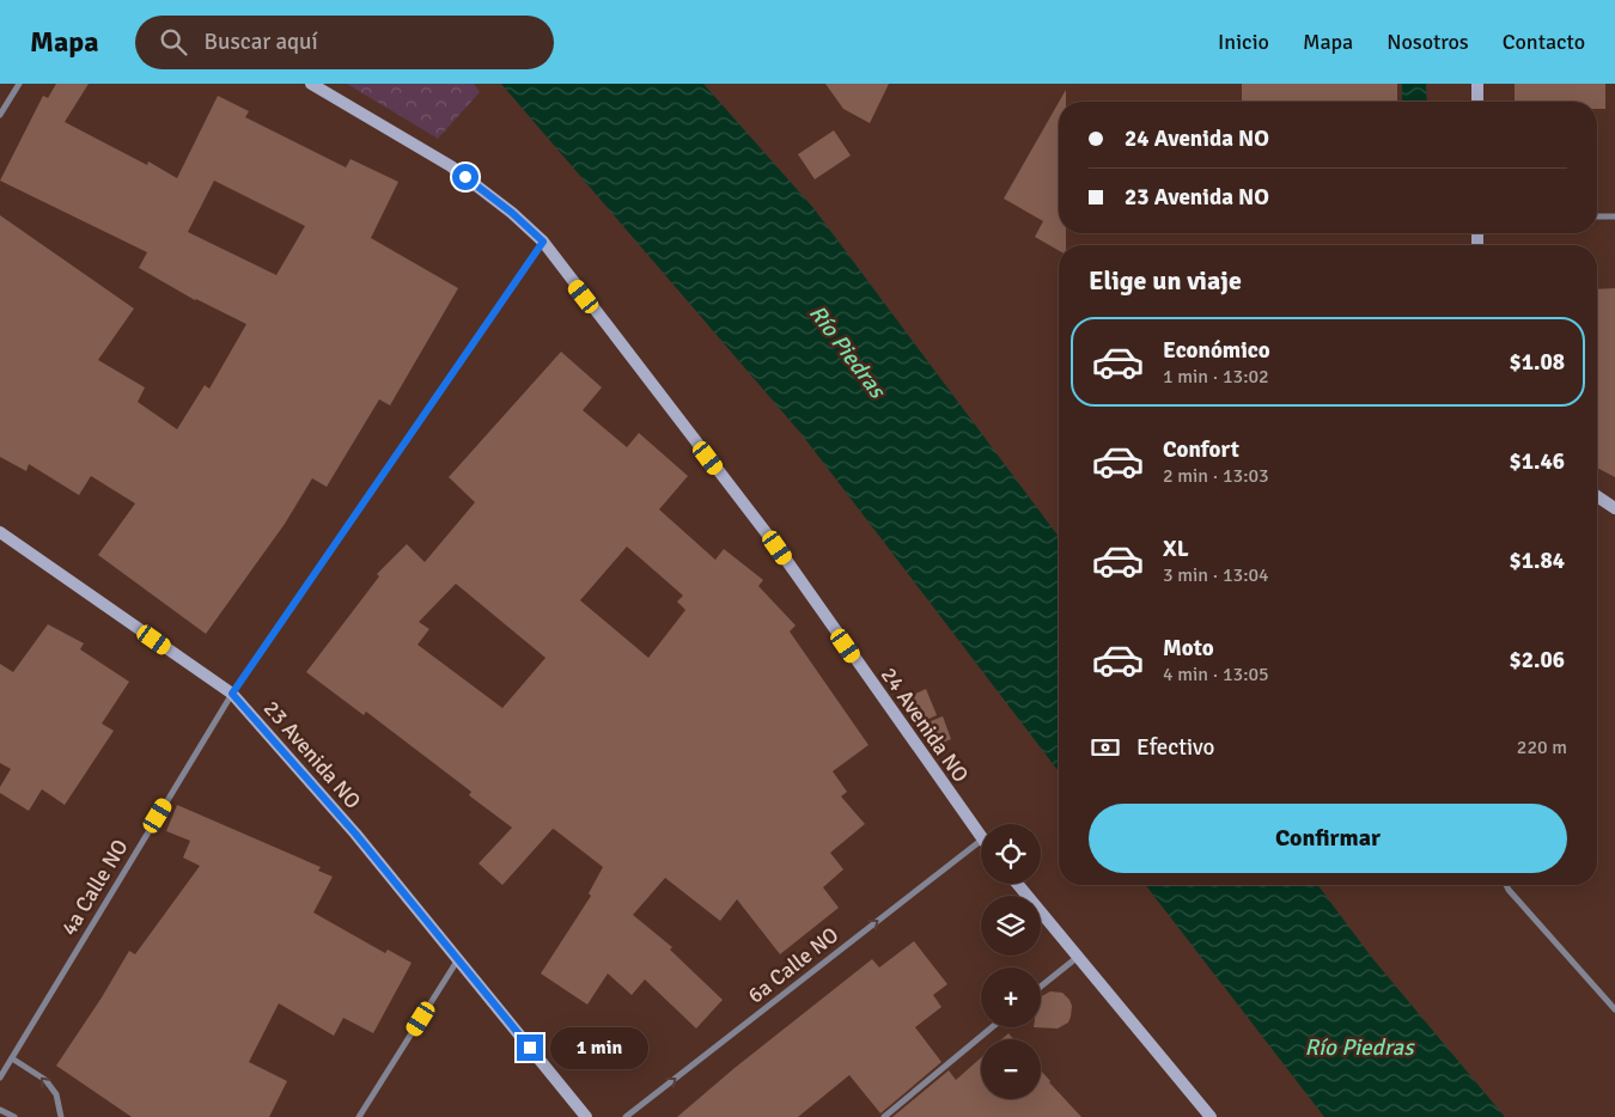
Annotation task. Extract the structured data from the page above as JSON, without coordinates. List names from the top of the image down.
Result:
{
  "streets": {
    "street": [
      "24 Avenida NO",
      "23 Avenida NO",
      "4a Calle NO",
      "6a Calle NO"
    ]
  },
  "crossings": [
    ["24 Avenida NO", "4a Calle NO"],
    ["23 Avenida NO", "4a Calle NO"]
  ],
  "one_way": ["6a Calle NO"],
  "water": ["Río Piedras"],
  "page": {
    "header": "Mapa",
    "search": "Buscar aquí",
    "nav": [
      "Inicio",
      "Mapa",
      "Nosotros",
      "Contacto"
    ],
    "banner": ["24 Avenida NO", "23 Avenida NO"],
    "heading": "Elige un viaje",
    "list": [
      {
        "name": "Económico",
        "note": "1 min · 13:02",
        "value": "$1.08"
      },
      {
        "name": "Confort",
        "note": "2 min · 13:03",
        "value": "$1.46"
      },
      {
        "name": "XL",
        "note": "3 min · 13:04",
        "value": "$1.84"
      },
      {
        "name": "Moto",
        "note": "4 min · 13:05",
        "value": "$2.06"
      }
    ],
    "pay": ["Efectivo", "220 m"],
    "buttons": "Confirmar",
    "map_buttons": ["+", "−"],
    "bubble": "1 min"
  }
}
